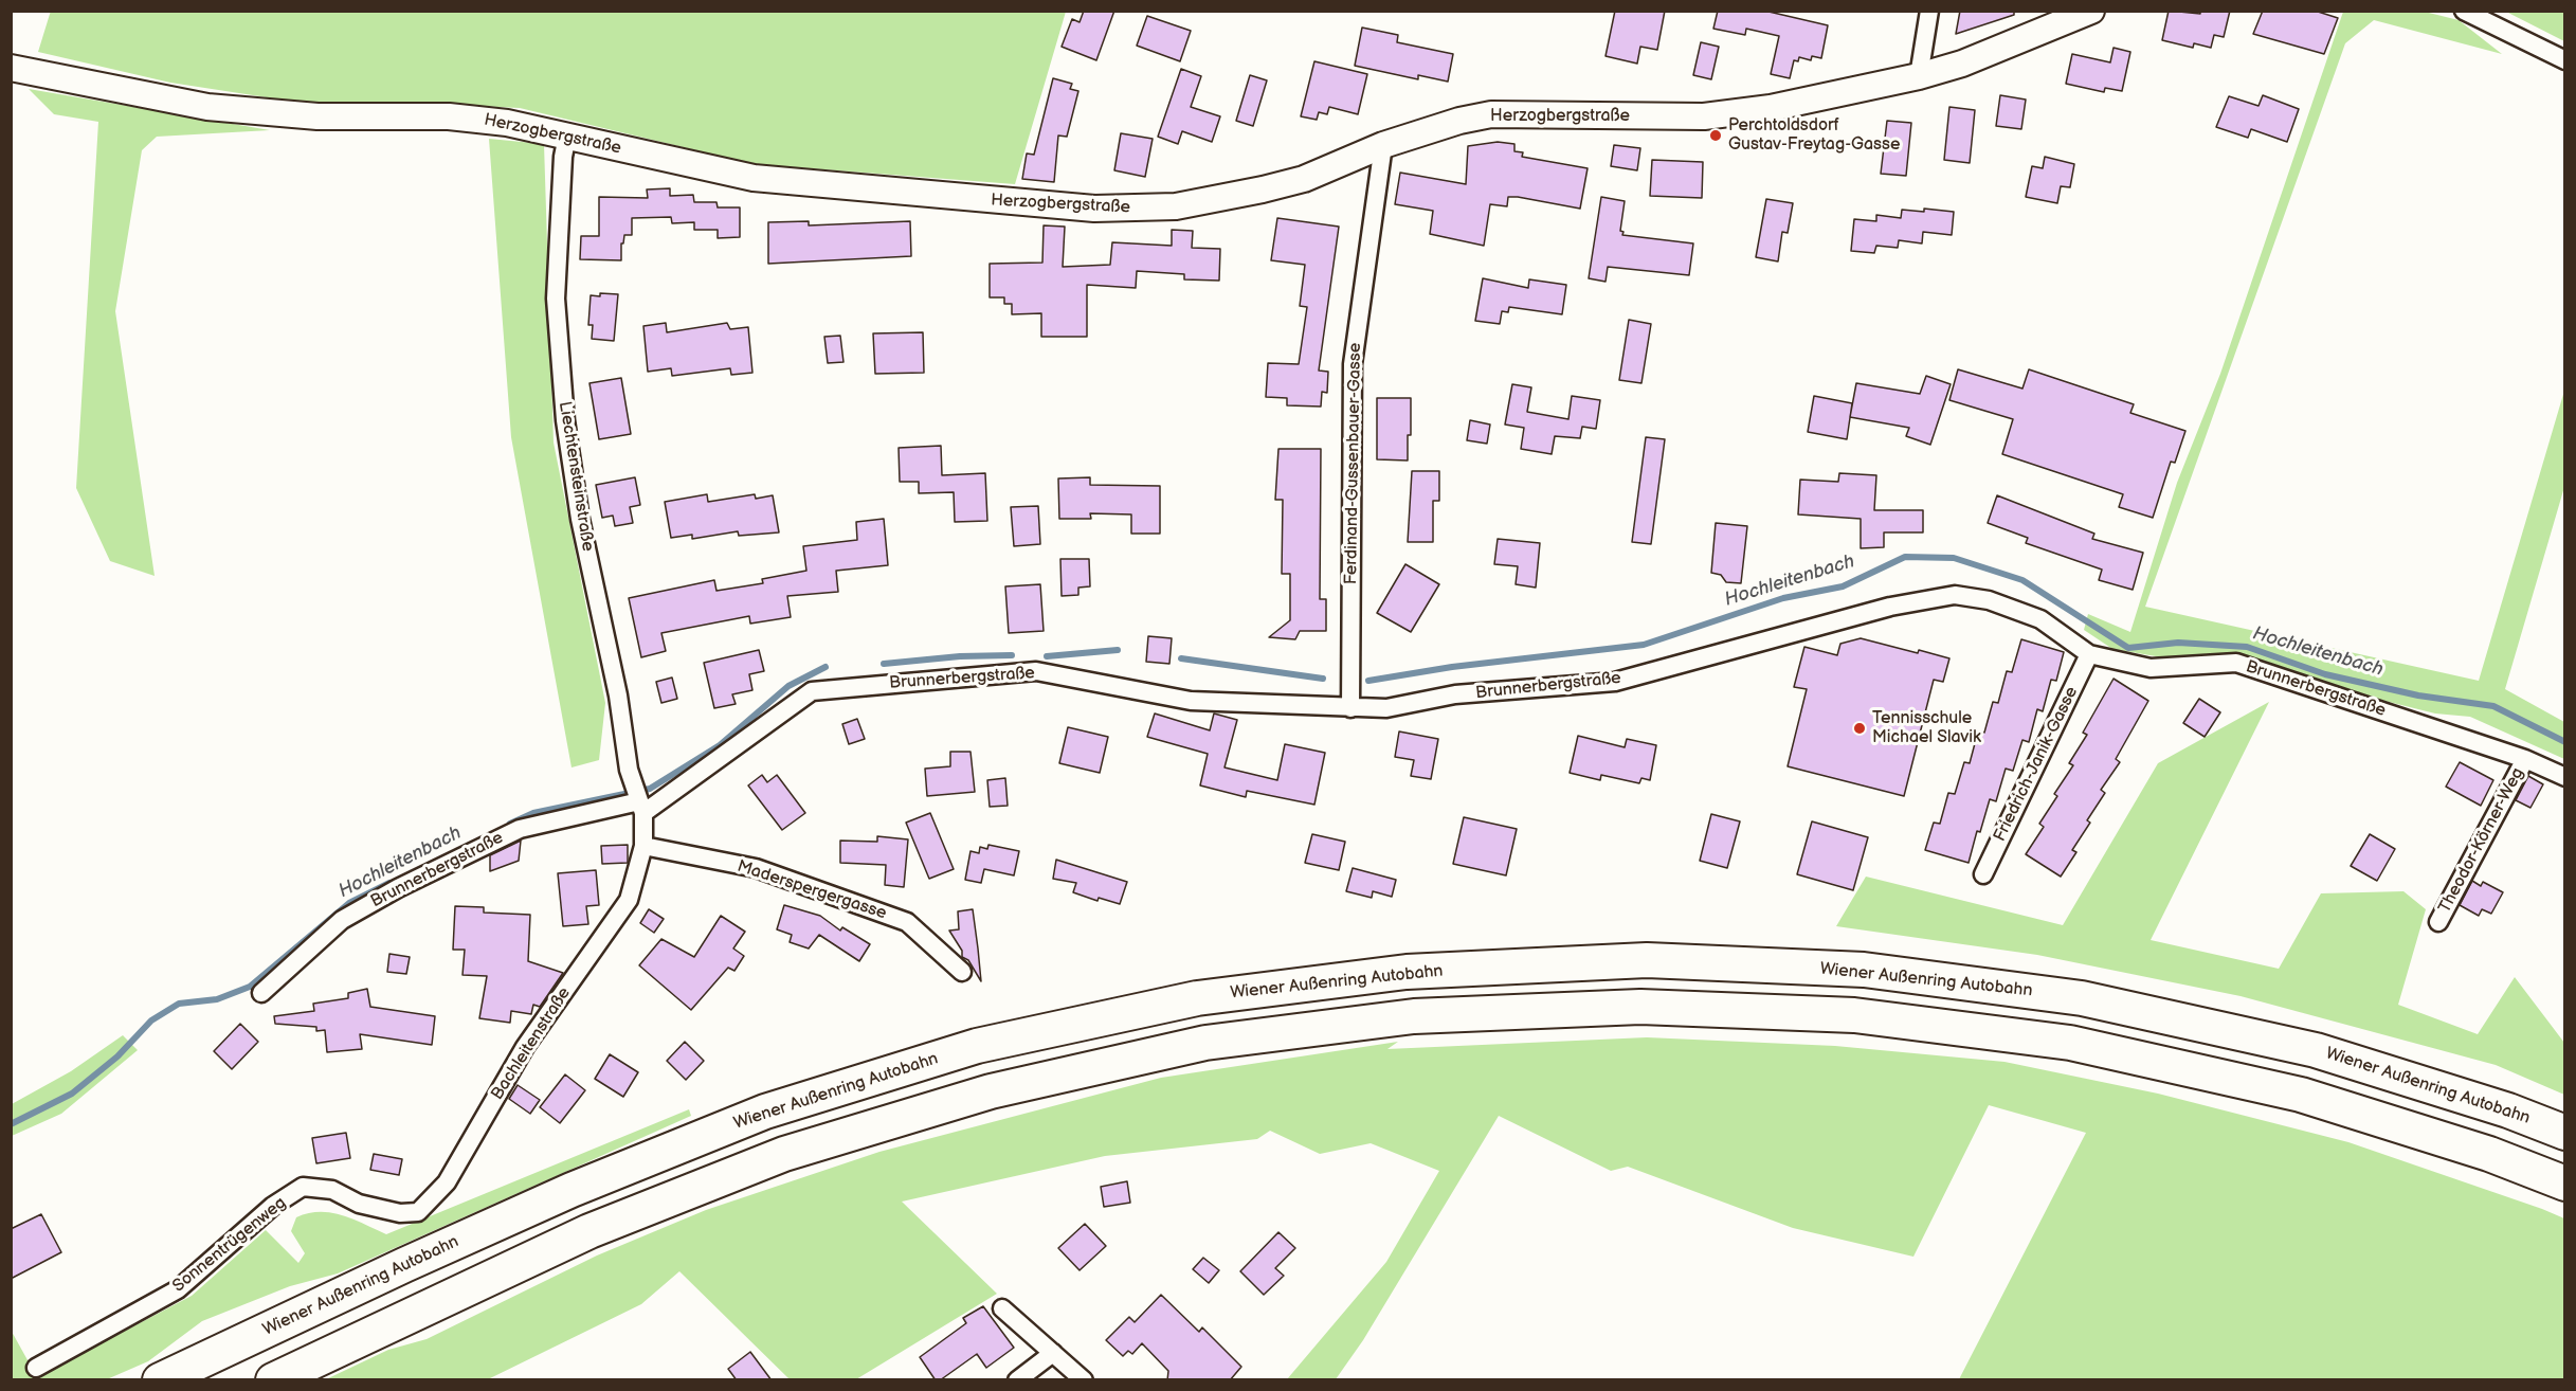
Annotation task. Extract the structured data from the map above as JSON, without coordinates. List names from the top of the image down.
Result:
{
  "streets": {
    "highway": ["Wiener Außenring Autobahn"],
    "main road": ["Herzogbergstraße"],
    "street": [
      "Ferdinand-Gussenbauer-Gasse",
      "Liechtensteinstraße",
      "Brunnerbergstraße",
      "Friedrich-Janik-Gasse",
      "Theodor-Körner-Weg",
      "Maderspergergasse",
      "Bachleitenstraße",
      "Sonnentrügenweg"
    ]
  },
  "crossings": [
    ["Herzogbergstraße", "Ferdinand-Gussenbauer-Gasse"],
    ["Herzogbergstraße", "Liechtensteinstraße"],
    ["Ferdinand-Gussenbauer-Gasse", "Brunnerbergstraße"],
    ["Liechtensteinstraße", "Brunnerbergstraße"],
    ["Liechtensteinstraße", "Bachleitenstraße"],
    ["Brunnerbergstraße", "Friedrich-Janik-Gasse"],
    ["Brunnerbergstraße", "Theodor-Körner-Weg"],
    ["Brunnerbergstraße", "Bachleitenstraße"],
    ["Maderspergergasse", "Bachleitenstraße"],
    ["Bachleitenstraße", "Sonnentrügenweg"]
  ],
  "water": ["Hochleitenbach"],
  "places": ["Perchtoldsdorf Gustav-Freytag-Gasse", "Tennisschule Michael Slavik"]
}
